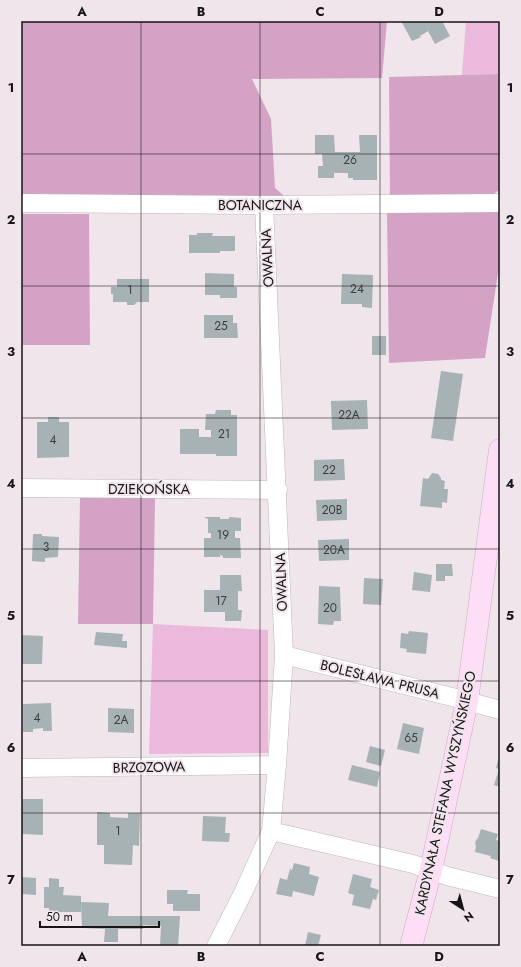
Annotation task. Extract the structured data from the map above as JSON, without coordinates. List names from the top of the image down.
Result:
{
  "streets": {
    "main road": ["KARDYNAŁA STEFANA WYSZYŃSKIEGO"],
    "street": [
      "BOTANICZNA",
      "OWALNA",
      "DZIEKOŃSKA",
      "BOLESŁAWA PRUSA",
      "BRZOZOWA"
    ]
  },
  "crossings": [
    ["BOTANICZNA", "OWALNA"],
    ["OWALNA", "DZIEKOŃSKA"],
    ["OWALNA", "BOLESŁAWA PRUSA"],
    ["OWALNA", "BRZOZOWA"],
    ["BOLESŁAWA PRUSA", "KARDYNAŁA STEFANA WYSZYŃSKIEGO"]
  ],
  "house_numbers": [
    "26",
    "24",
    "1",
    "25",
    "22A",
    "21",
    "4",
    "22",
    "20B",
    "19",
    "3",
    "20A",
    "17",
    "20",
    "4",
    "2A",
    "65",
    "1"
  ],
  "scale_bar": "50 m",
  "north": "bottom right",
  "grid": {
    "columns": [
      "A",
      "B",
      "C",
      "D"
    ],
    "rows": [
      "1",
      "2",
      "3",
      "4",
      "5",
      "6",
      "7"
    ]
  }
}
